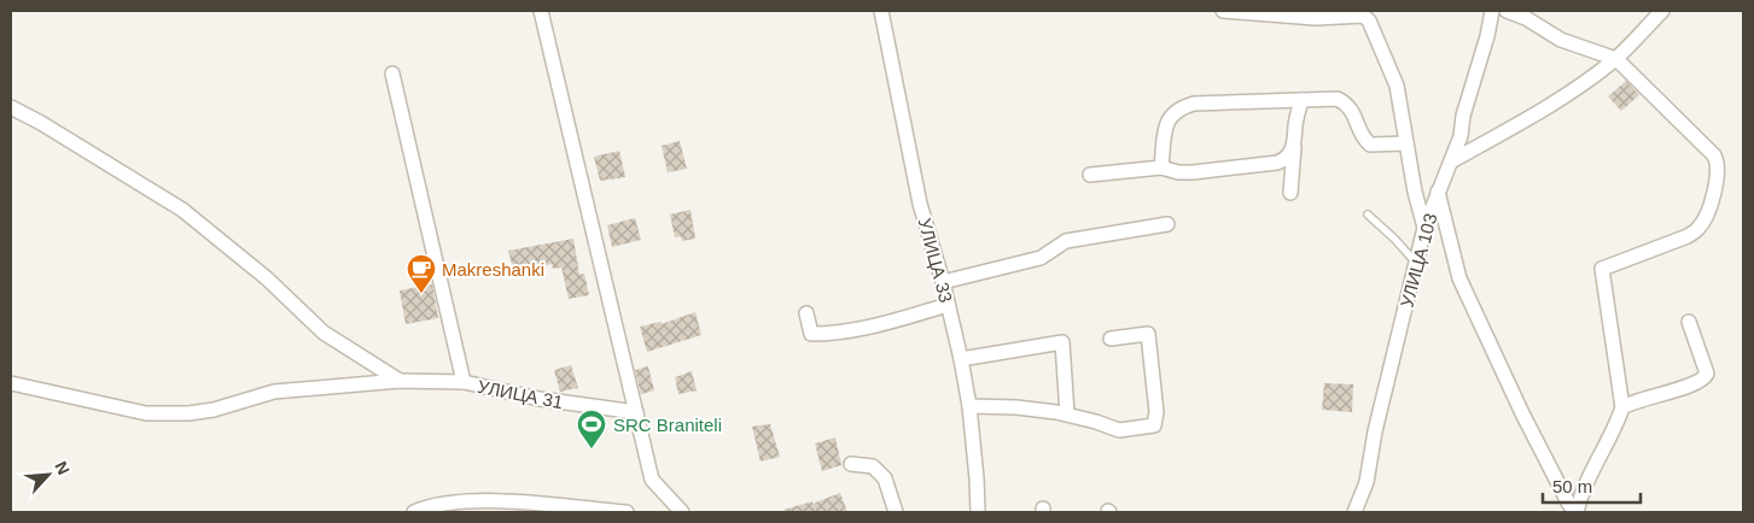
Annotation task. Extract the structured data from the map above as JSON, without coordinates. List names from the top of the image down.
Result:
{
  "streets": {
    "street": ["УЛИЦА 33", "УЛИЦА 103", "УЛИЦА 31"]
  },
  "places": {
    "cafe": ["Makreshanki"],
    "sports": ["SRC Braniteli"]
  },
  "scale_bar": "50 m",
  "north": "top right"
}
